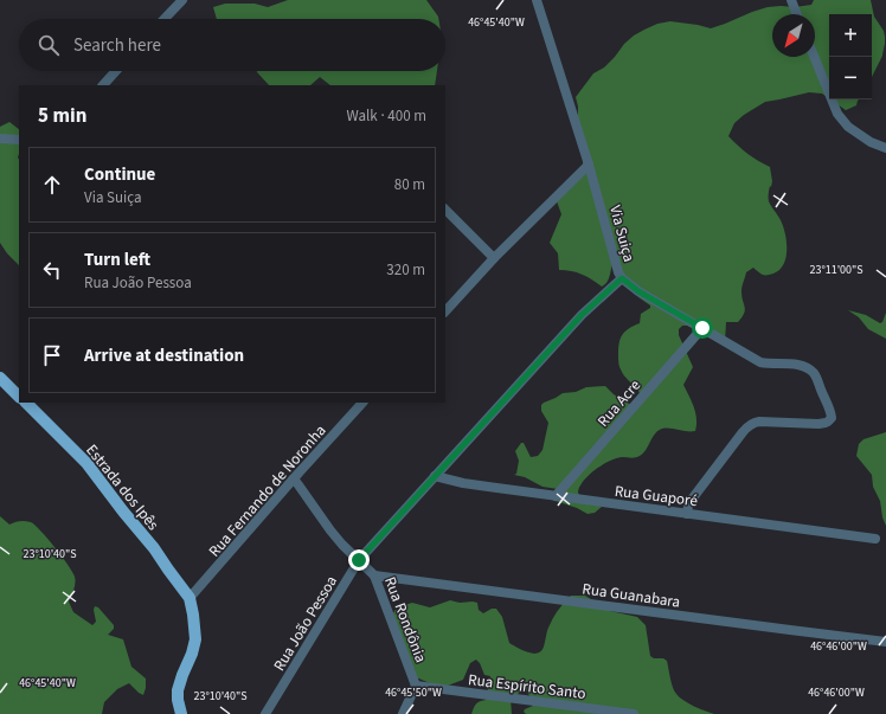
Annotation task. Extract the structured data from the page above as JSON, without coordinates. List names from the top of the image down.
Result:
{
  "streets": {
    "main road": ["Estrada dos Ipês"],
    "street": [
      "Via Suiça",
      "Rua Acre",
      "Rua Fernando de Noronha",
      "Rua Guaporé",
      "Rua Guanabara",
      "Rua Rondônia",
      "Rua João Pessoa",
      "Rua Espírito Santo"
    ]
  },
  "crossings": [
    ["Via Suiça", "Rua Acre"],
    ["Via Suiça", "Rua Guaporé"],
    ["Via Suiça", "Rua João Pessoa"],
    ["Rua Acre", "Rua Guaporé"],
    ["Estrada dos Ipês", "Rua Fernando de Noronha"],
    ["Rua Fernando de Noronha", "Rua Rondônia"],
    ["Rua Guaporé", "Rua João Pessoa"],
    ["Rua Guanabara", "Rua Rondônia"],
    ["Rua Rondônia", "Rua João Pessoa"],
    ["Rua Rondônia", "Rua Espírito Santo"]
  ],
  "north": "bottom left",
  "page": {
    "map_buttons": ["+", "−"],
    "search": "Search here",
    "heading": ["5 min", "Walk · 400 m"],
    "list": [
      ["Continue", "Via Suiça", "80 m"],
      ["Turn left", "Rua João Pessoa", "320 m"],
      "Arrive at destination"
    ]
  },
  "coordinates": [
    "46°45'40\"W",
    "23°11'00\"S",
    "23°10'40\"S",
    "46°46'00\"W",
    "46°45'50\"W"
  ]
}
